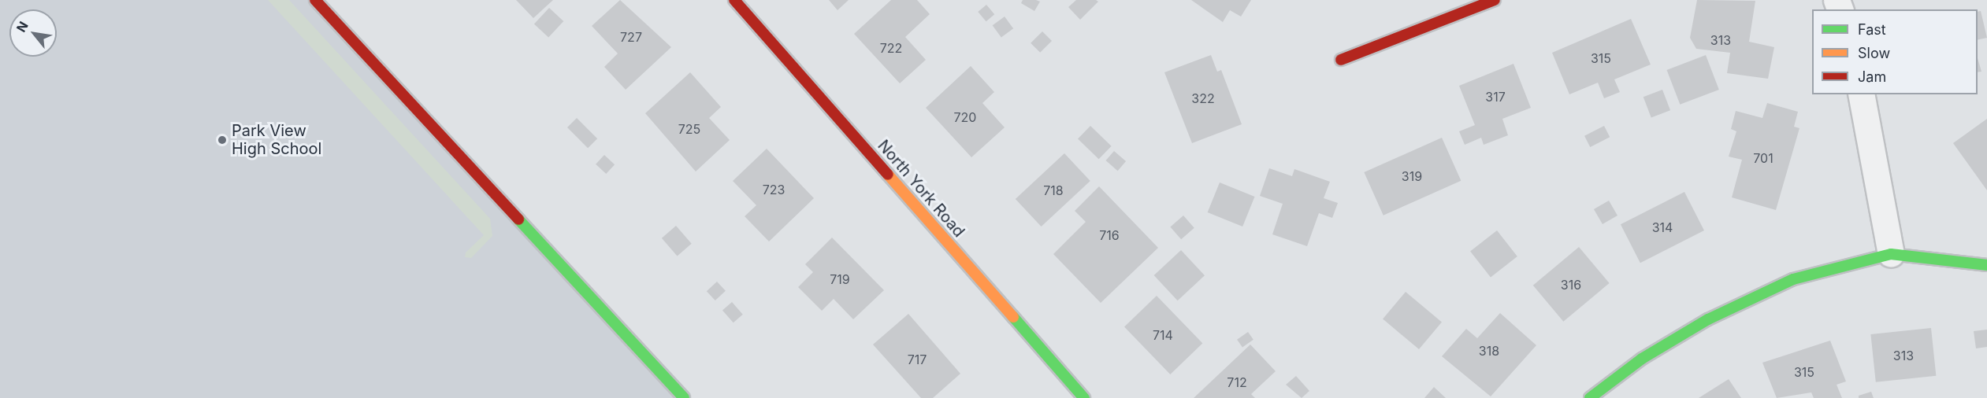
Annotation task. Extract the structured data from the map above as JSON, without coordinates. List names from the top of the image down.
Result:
{
  "streets": {
    "street": ["North York Road"]
  },
  "places": ["Park View High School"],
  "house_numbers": [
    "727",
    "313",
    "722",
    "315",
    "317",
    "322",
    "720",
    "725",
    "701",
    "319",
    "723",
    "718",
    "314",
    "716",
    "719",
    "316",
    "714",
    "318",
    "313",
    "717",
    "315",
    "712"
  ],
  "legend": ["Fast", "Slow", "Jam"],
  "north": "top left"
}
